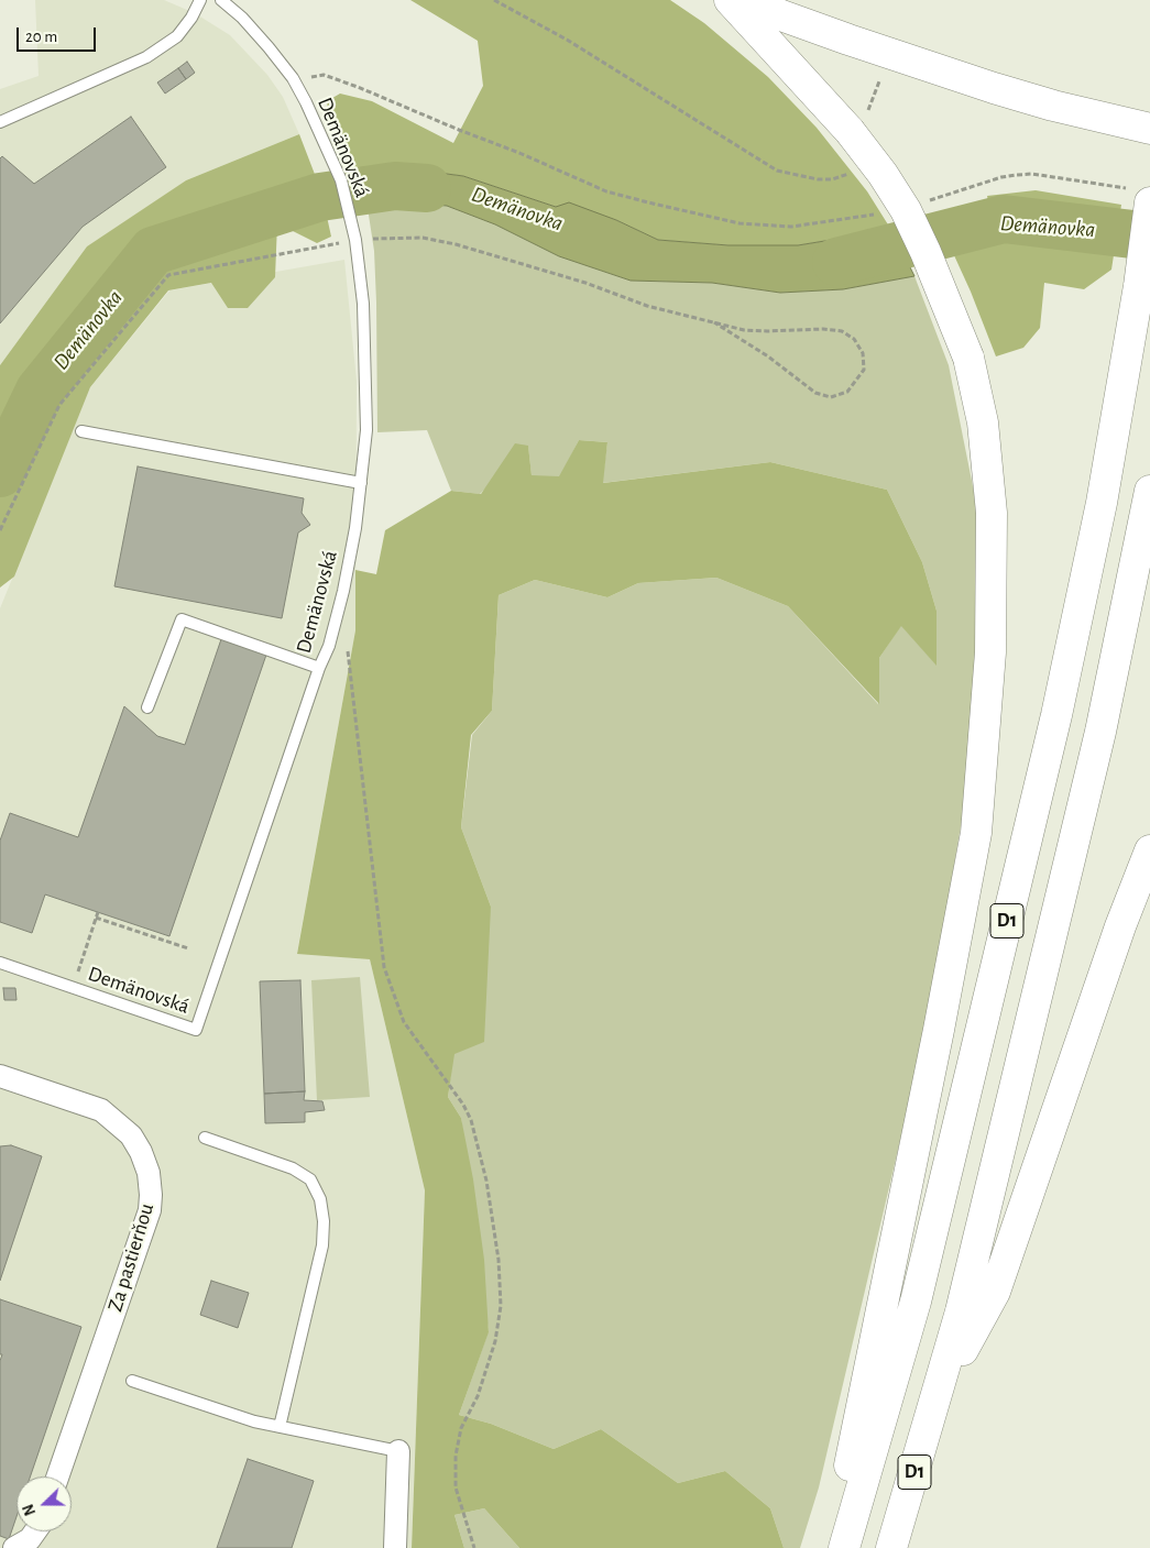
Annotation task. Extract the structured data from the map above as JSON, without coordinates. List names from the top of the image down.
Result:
{
  "streets": {
    "main road": ["D1"],
    "street": ["Za pastierňou"],
    "lane": ["Demänovská"]
  },
  "water": ["Demänovka"],
  "scale_bar": "20 m",
  "north": "left"
}
